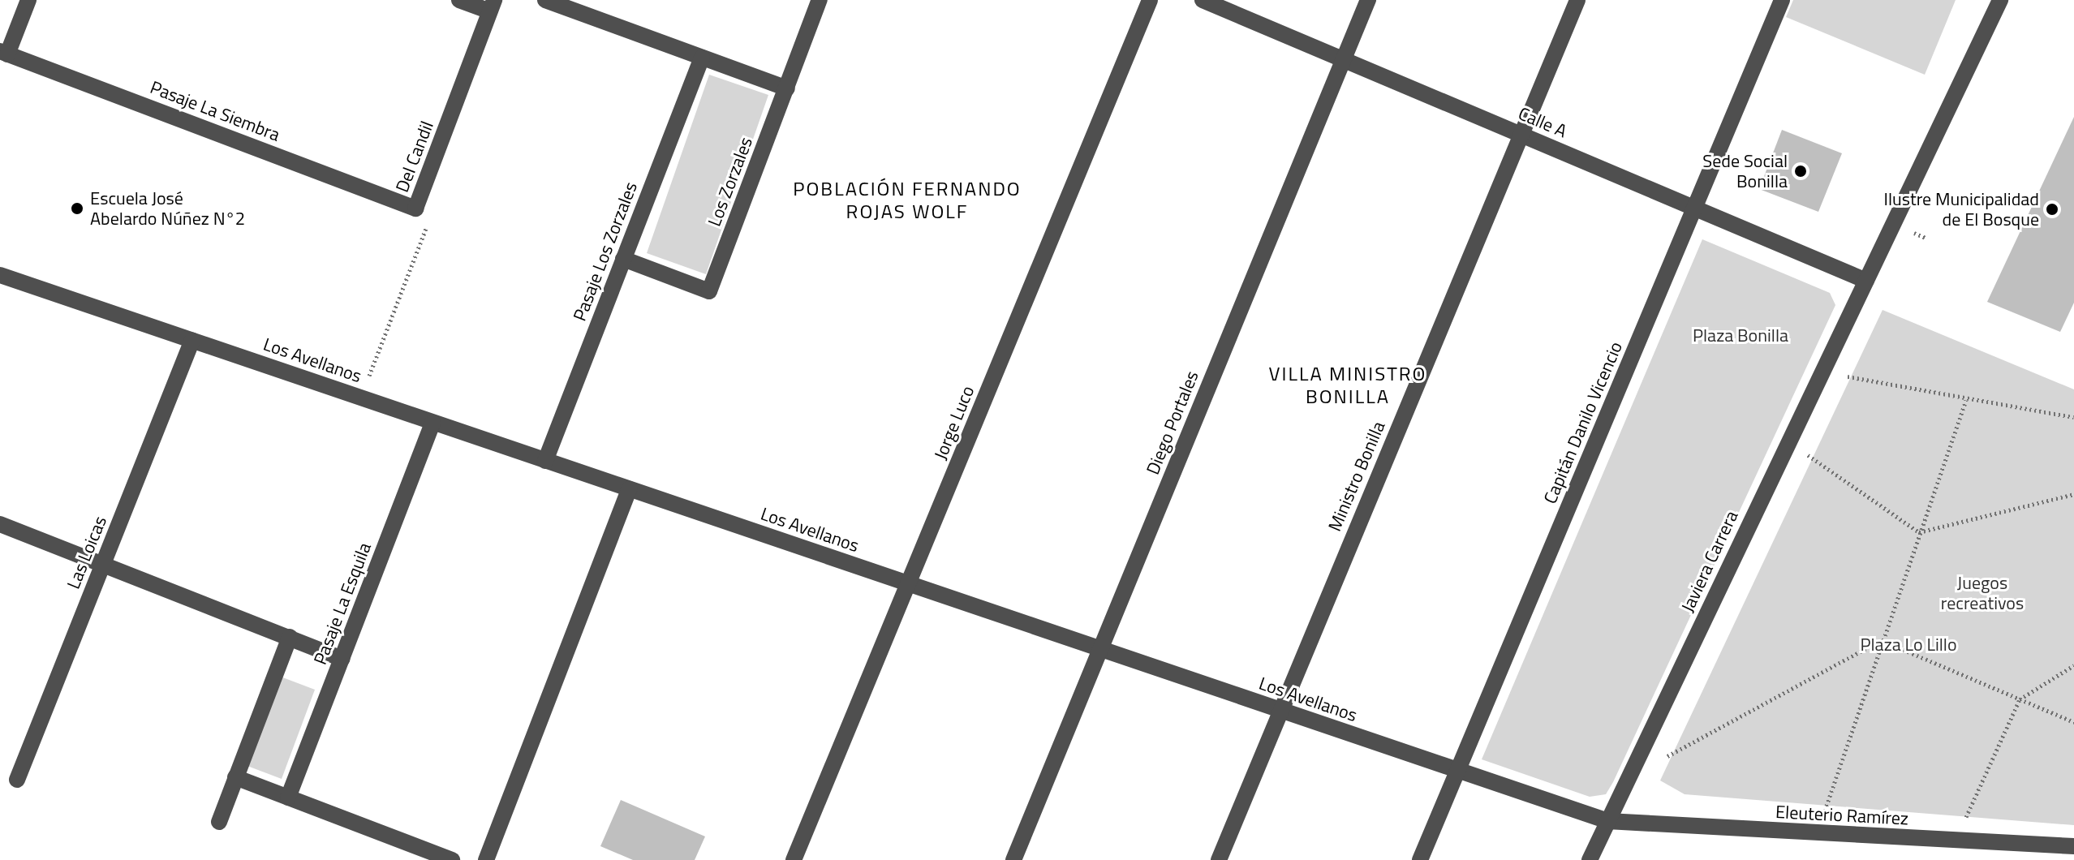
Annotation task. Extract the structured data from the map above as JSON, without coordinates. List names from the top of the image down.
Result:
{
  "streets": {
    "street": [
      "Pasaje La Siembra",
      "Calle A",
      "Del Candil",
      "Los Zorzales",
      "Pasaje Los Zorzales",
      "Los Avellanos",
      "Jorge Luco",
      "Diego Portales",
      "Capitán Danilo Vicencio",
      "Ministro Bonilla",
      "Las Loicas",
      "Javiera Carrera",
      "Pasaje La Esquila",
      "Eleuterio Ramírez"
    ]
  },
  "crossings": [
    ["Pasaje La Siembra", "Del Candil"],
    ["Calle A", "Diego Portales"],
    ["Calle A", "Capitán Danilo Vicencio"],
    ["Calle A", "Ministro Bonilla"],
    ["Calle A", "Javiera Carrera"],
    ["Del Candil", "Los Avellanos"],
    ["Los Zorzales", "Pasaje Los Zorzales"],
    ["Pasaje Los Zorzales", "Los Avellanos"],
    ["Los Avellanos", "Jorge Luco"],
    ["Los Avellanos", "Diego Portales"],
    ["Los Avellanos", "Capitán Danilo Vicencio"],
    ["Los Avellanos", "Ministro Bonilla"],
    ["Los Avellanos", "Las Loicas"],
    ["Los Avellanos", "Javiera Carrera"],
    ["Los Avellanos", "Pasaje La Esquila"],
    ["Los Avellanos", "Eleuterio Ramírez"],
    ["Javiera Carrera", "Eleuterio Ramírez"]
  ],
  "districts": ["POBLACIÓN FERNANDO ROJAS WOLF", "VILLA MINISTRO BONILLA"],
  "parks": ["Plaza Bonilla", "Juegos recreativos", "Plaza Lo Lillo"],
  "places": ["Sede Social Bonilla", "Escuela José Abelardo Núñez N°2", "Ilustre Municipalidad de El Bosque"]
}
